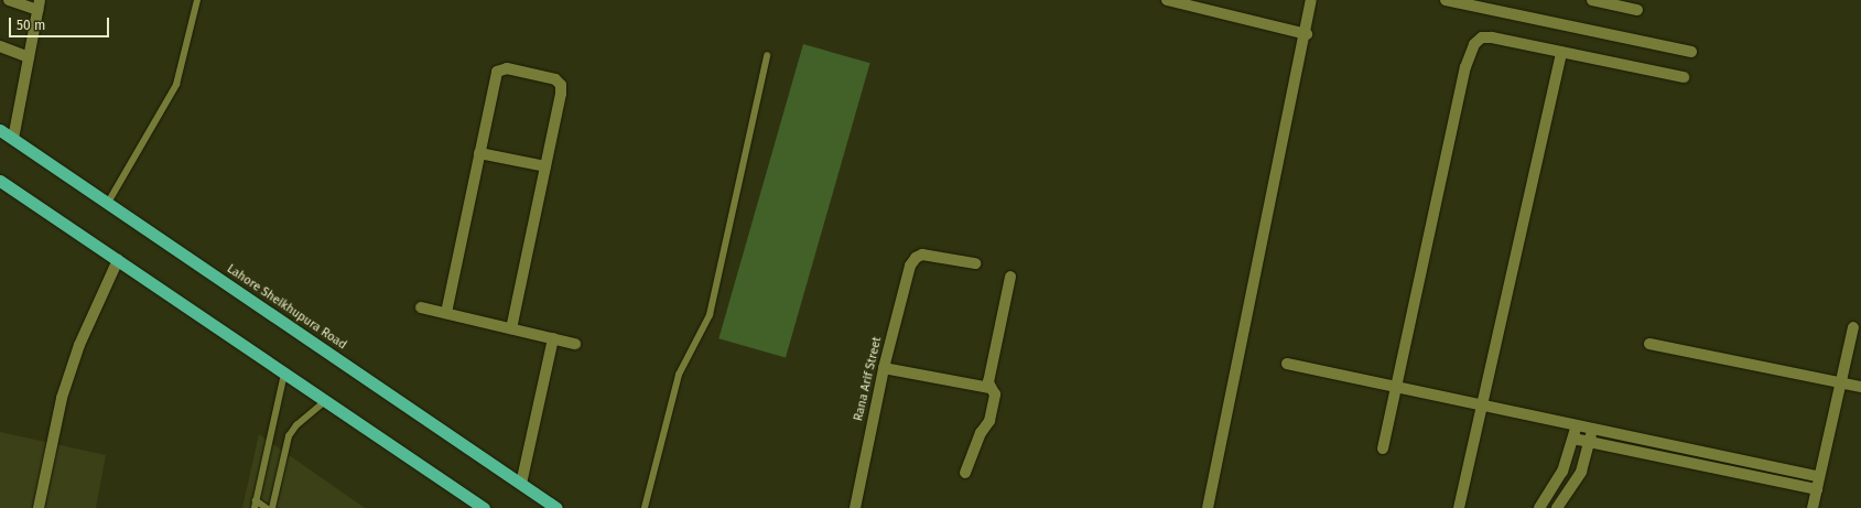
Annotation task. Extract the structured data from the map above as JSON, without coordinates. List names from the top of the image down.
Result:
{
  "streets": {
    "highway": ["Lahore Sheikhupura Road"],
    "street": ["Rana Arif Street"]
  },
  "scale_bar": "50 m"
}
